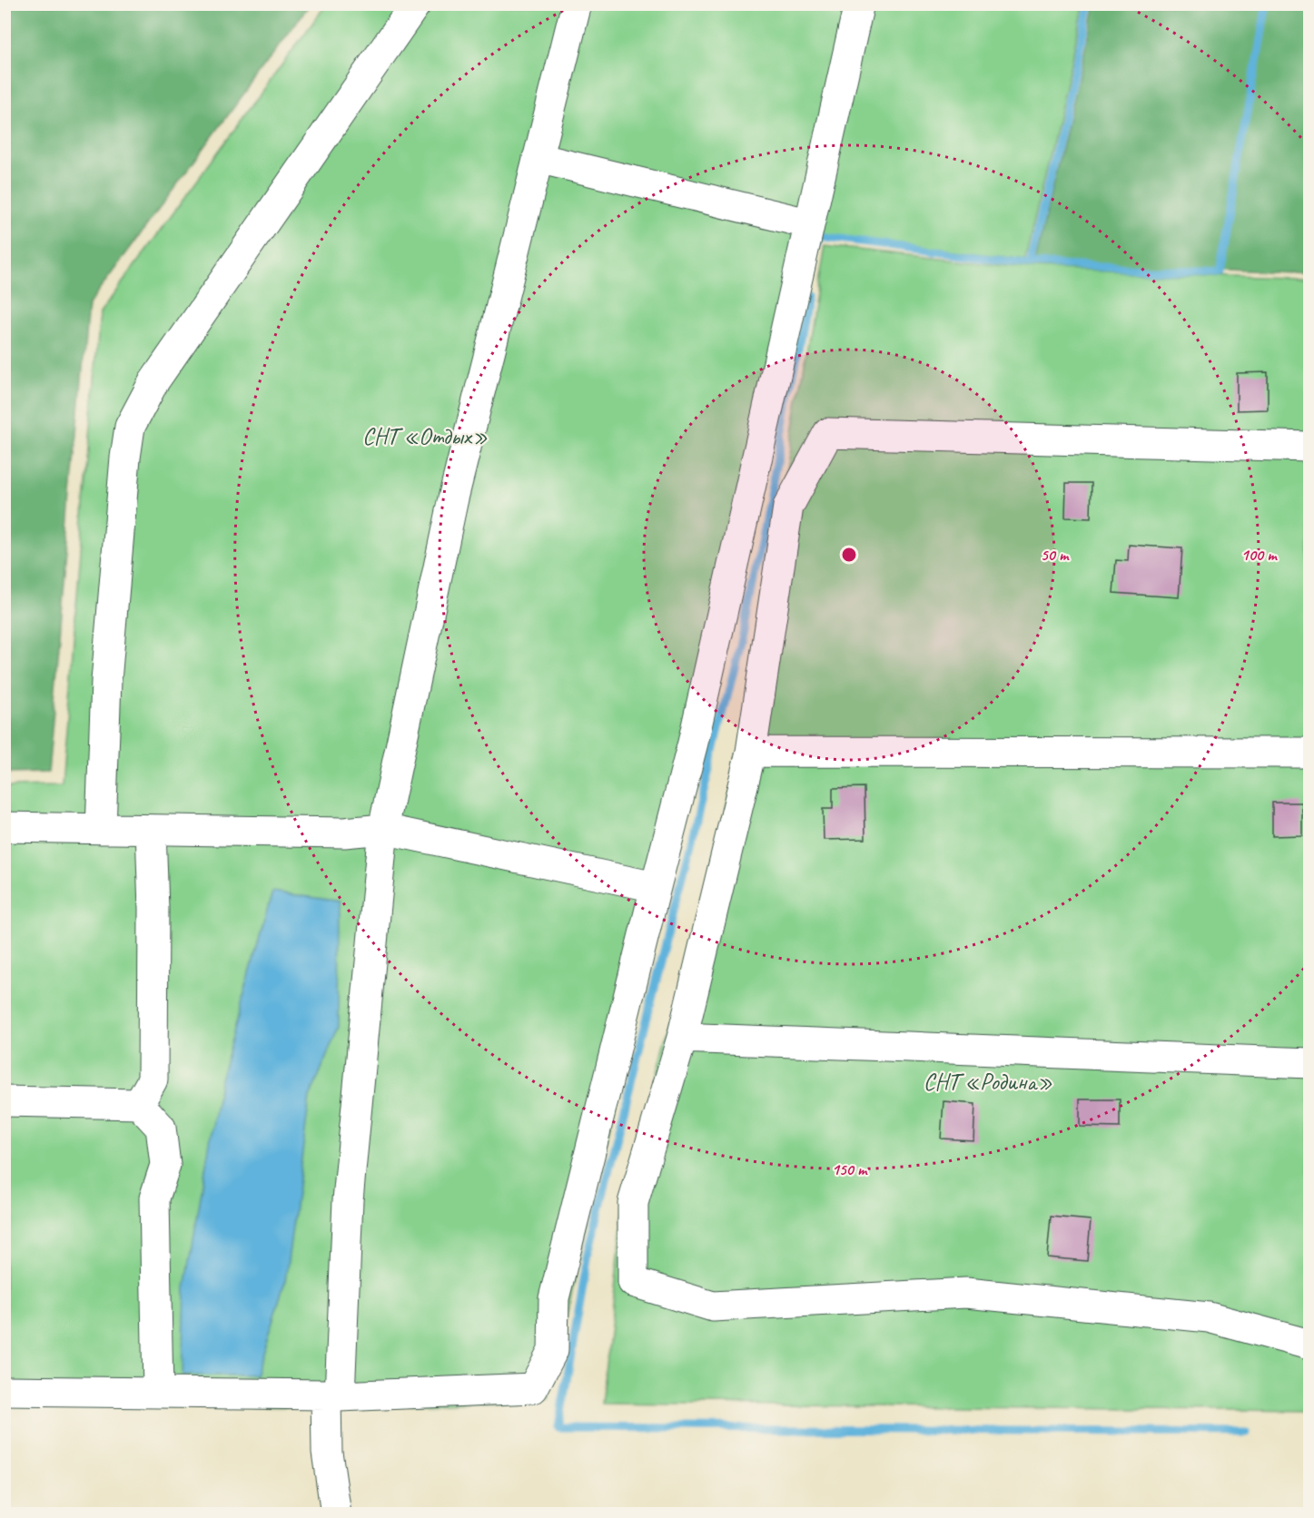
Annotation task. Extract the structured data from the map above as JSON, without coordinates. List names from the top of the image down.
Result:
{
  "parks": ["СНТ «Отдых»", "СНТ «Родина»"],
  "rings": ["50 m", "100 m", "150 m"]
}
